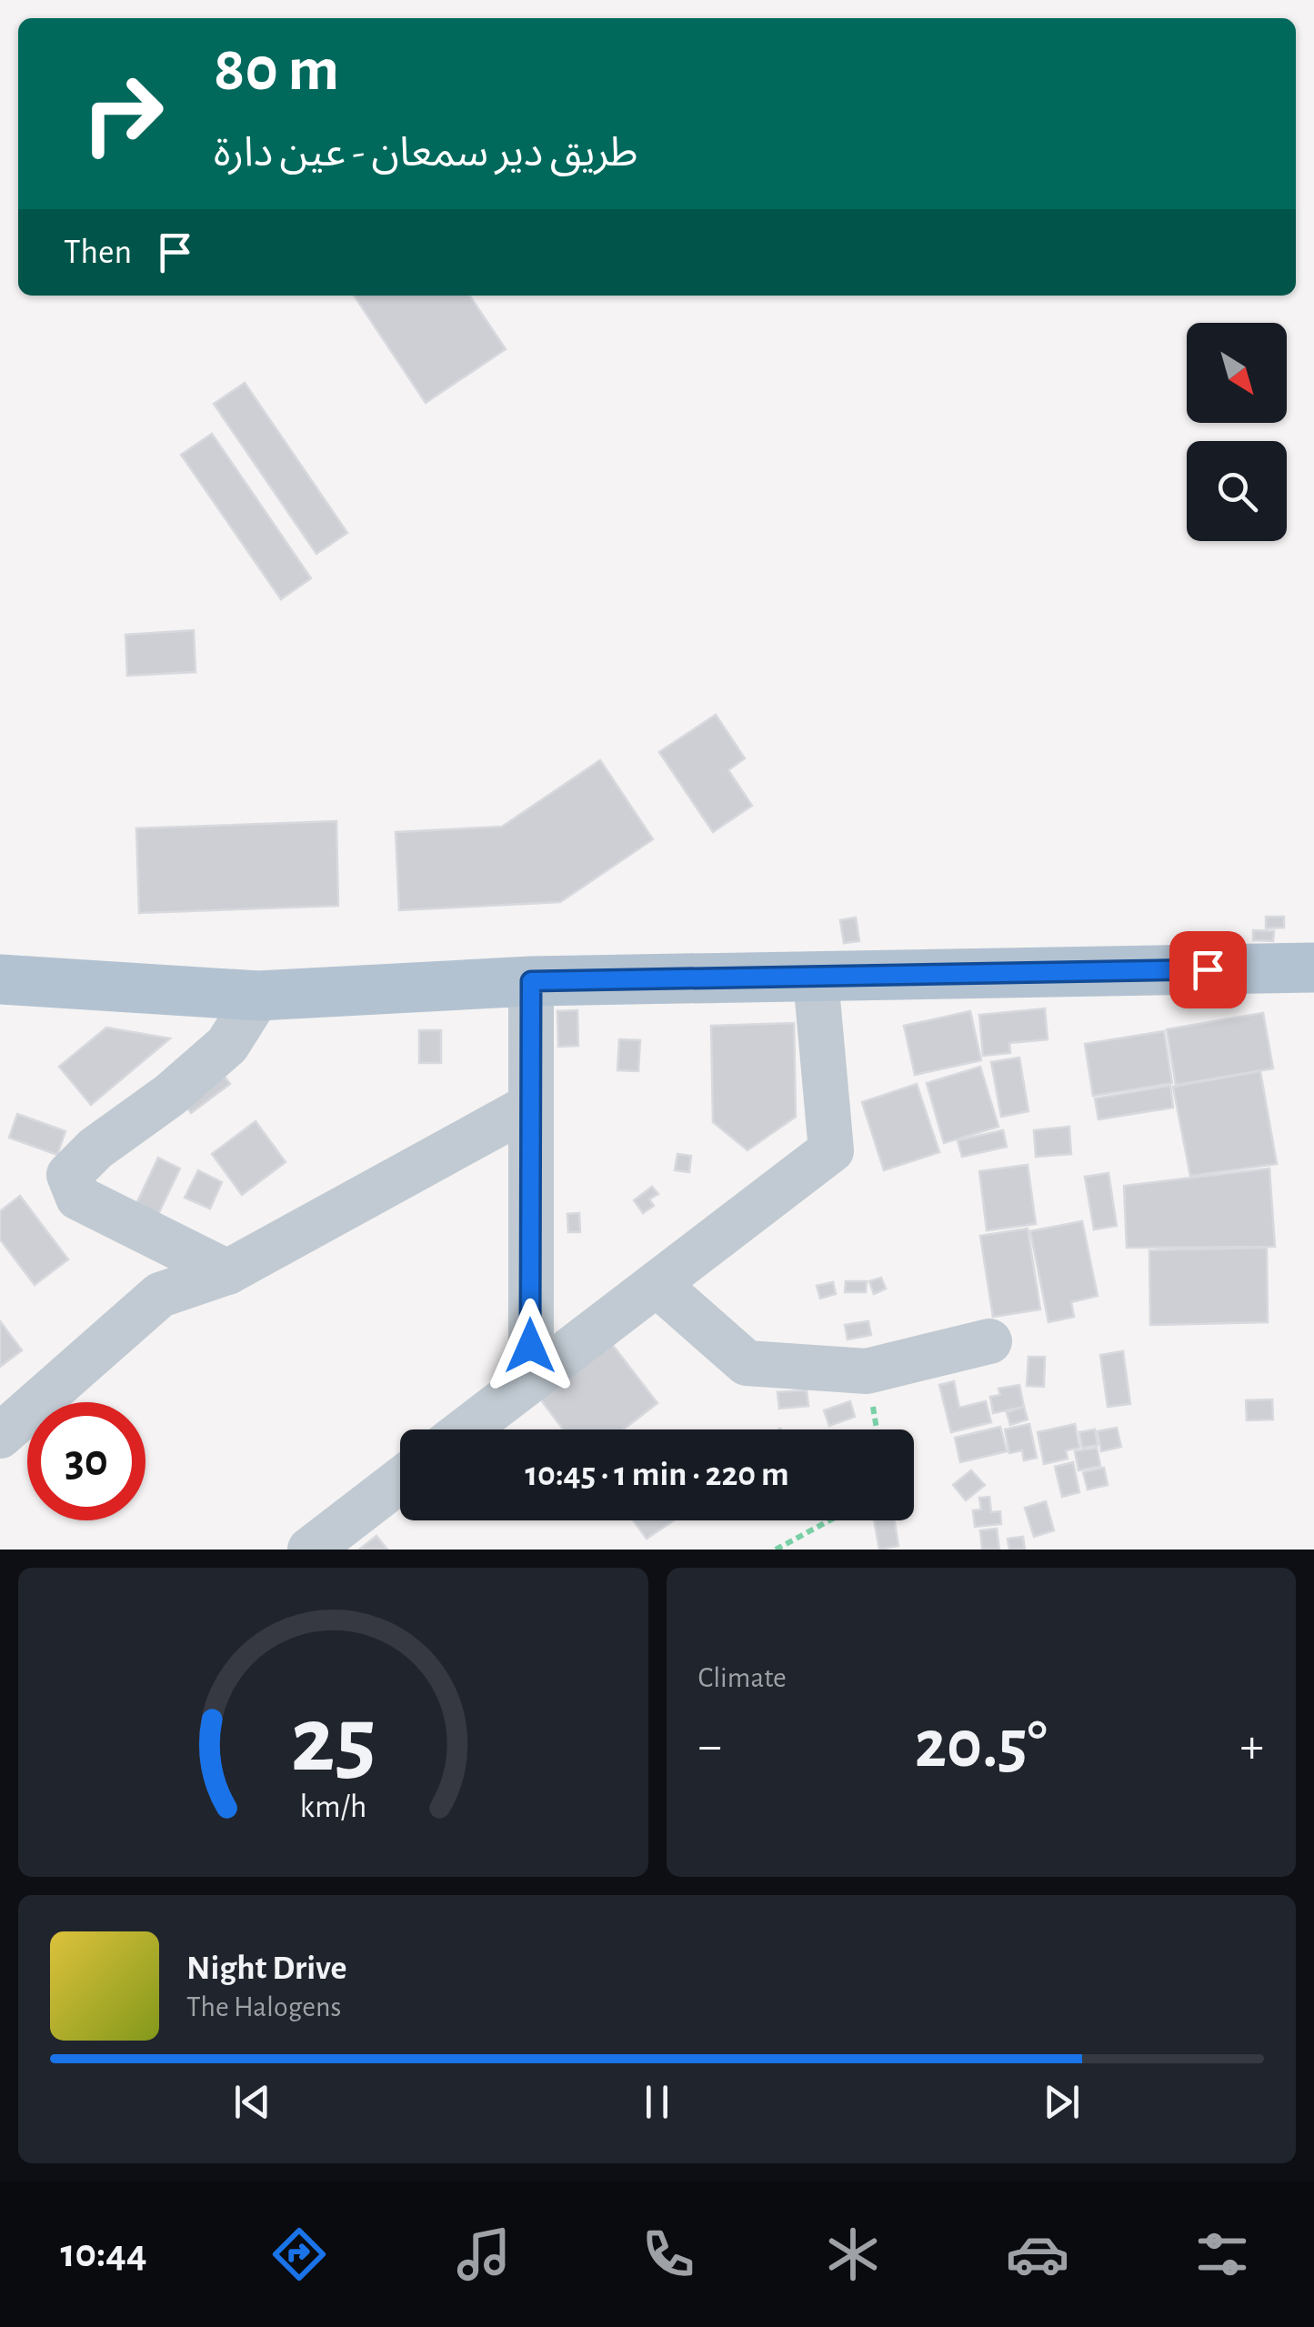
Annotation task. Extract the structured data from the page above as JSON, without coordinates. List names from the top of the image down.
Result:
{
  "north": "bottom right",
  "page": {
    "turn": ["80 m", "طريق دير سمعان - عين دارة"],
    "then": "Then",
    "limit": "30",
    "trip": "10:45 · 1 min · 220 m",
    "tile": "Climate",
    "heat": ["−", "20.5°", "+"],
    "song": ["Night Drive", "The Halogens"],
    "tabs": "10:44",
    "gauge": ["25", "km/h"]
  }
}
